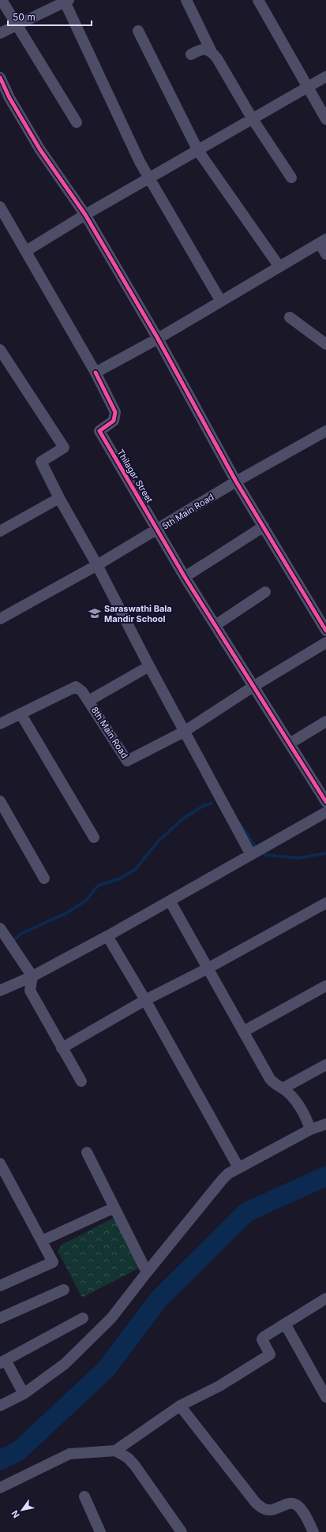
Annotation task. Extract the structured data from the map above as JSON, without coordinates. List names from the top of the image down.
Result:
{
  "streets": {
    "street": ["Thilagar Street", "5th Main Road", "8th Main Road"]
  },
  "crossings": [
    ["Thilagar Street", "5th Main Road"],
    ["Thilagar Street", "8th Main Road"]
  ],
  "places": {
    "school or university": ["Saraswathi Bala Mandir School"]
  },
  "scale_bar": "50 m",
  "north": "bottom left"
}
